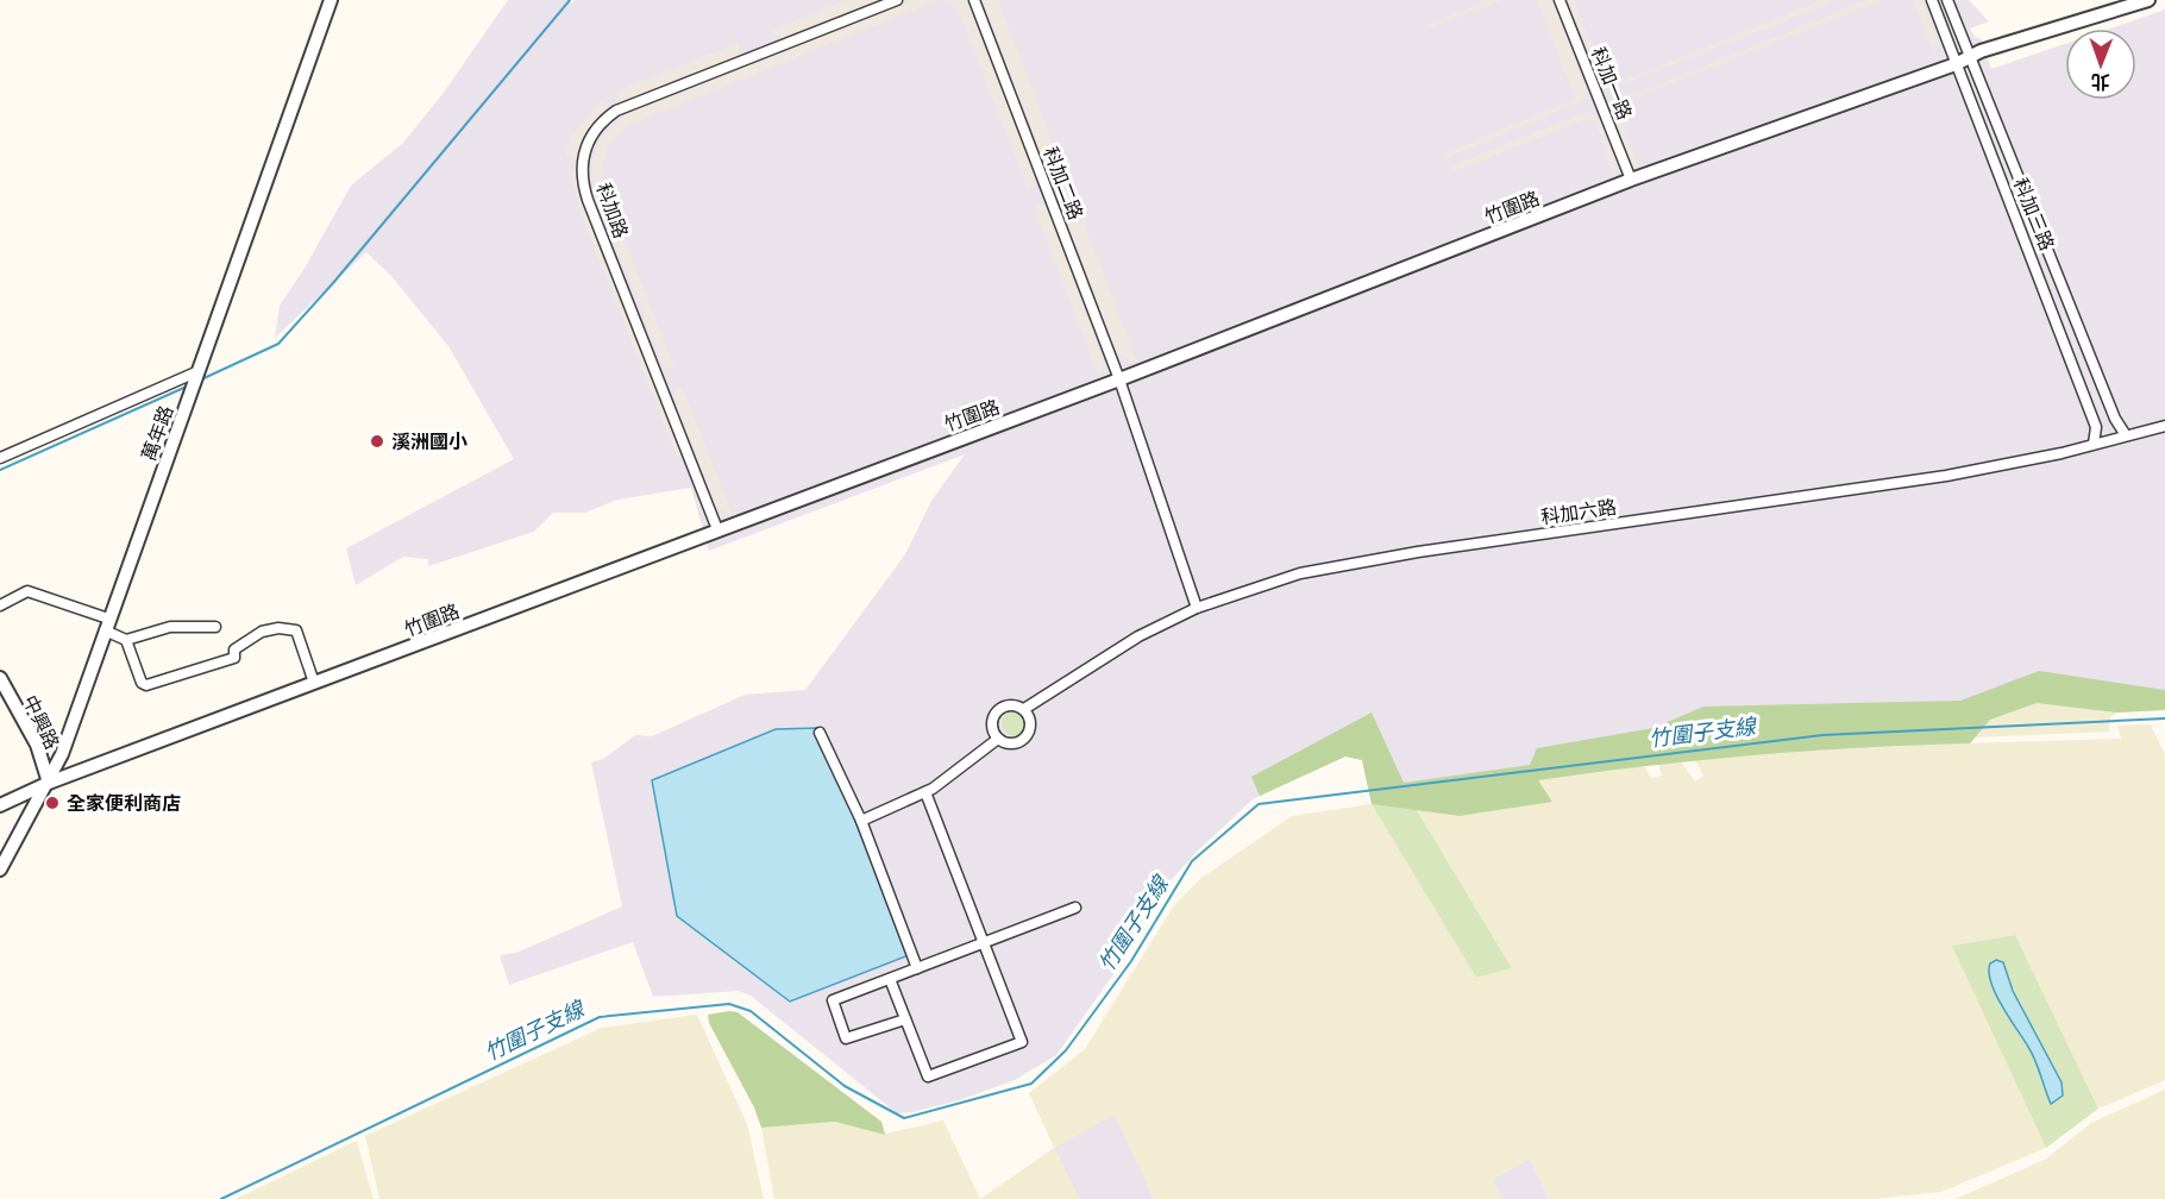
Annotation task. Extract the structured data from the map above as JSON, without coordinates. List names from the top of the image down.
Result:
{
  "streets": {
    "street": [
      "科加一路",
      "科加二路",
      "竹圍路",
      "科加路",
      "科加三路",
      "萬年路",
      "科加六路",
      "中興路"
    ]
  },
  "crossings": [
    ["科加一路", "竹圍路"],
    ["科加二路", "竹圍路"],
    ["科加二路", "科加六路"],
    ["竹圍路", "科加路"],
    ["竹圍路", "科加三路"],
    ["竹圍路", "萬年路"],
    ["竹圍路", "中興路"],
    ["科加三路", "科加六路"],
    ["萬年路", "中興路"]
  ],
  "water": ["竹圍子支線"],
  "places": ["溪洲國小", "全家便利商店"],
  "north": "bottom"
}
